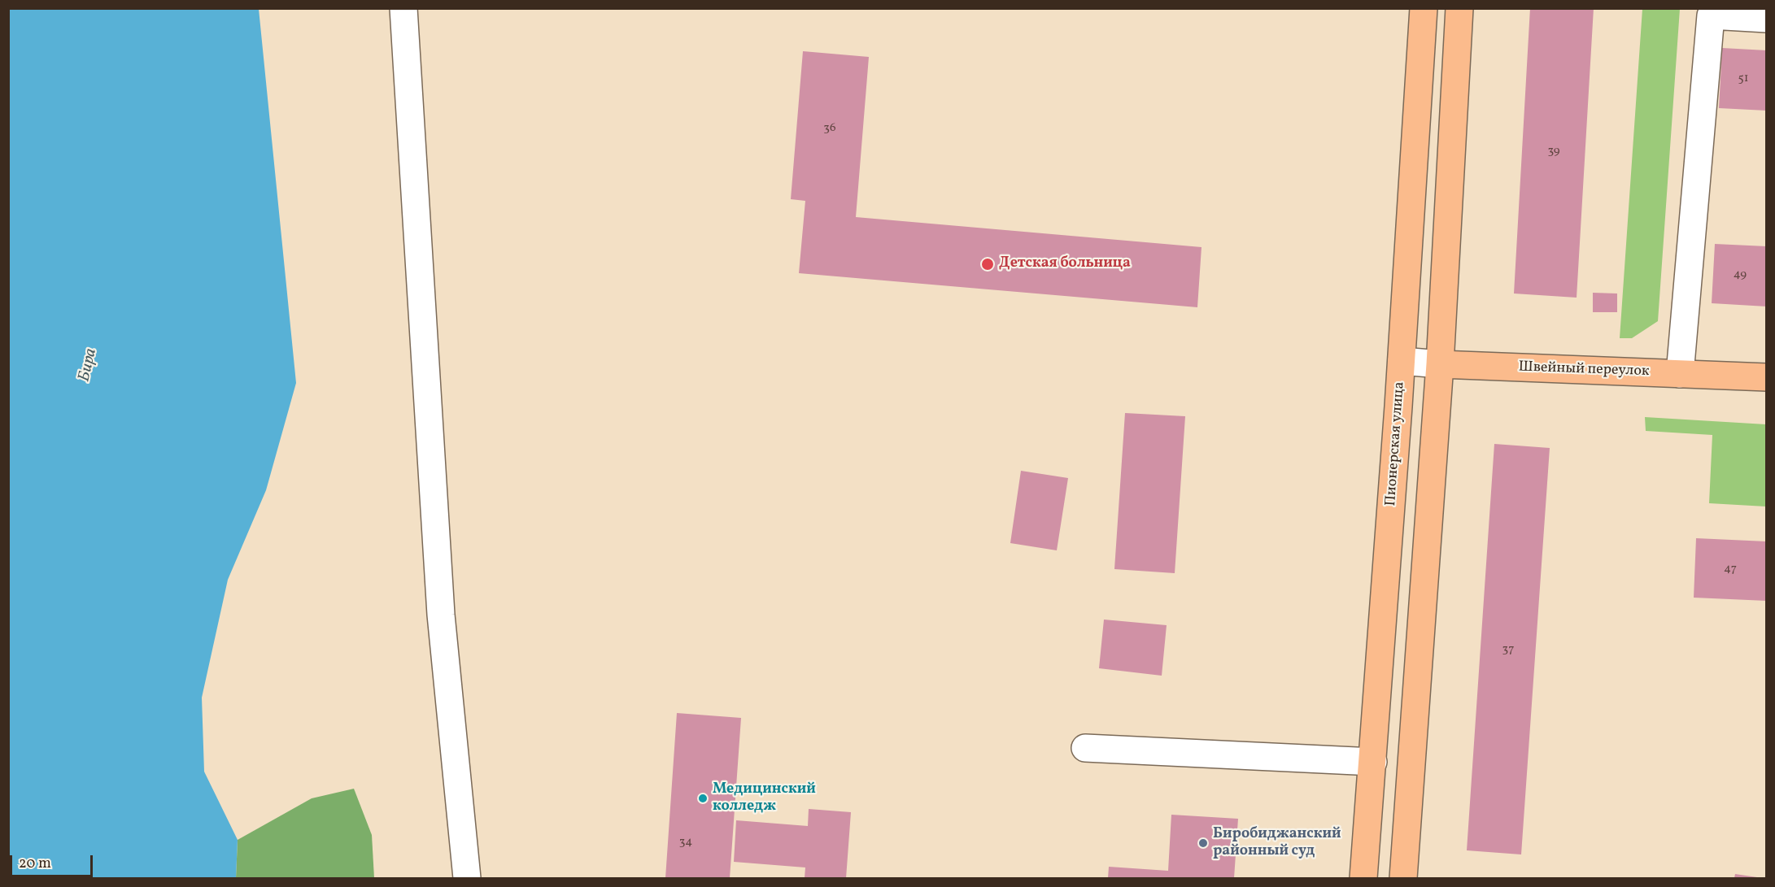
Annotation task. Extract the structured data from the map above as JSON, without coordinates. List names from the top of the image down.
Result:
{
  "streets": {
    "main road": ["Швейный переулок", "Пионерская улица"]
  },
  "crossings": [
    ["Швейный переулок", "Пионерская улица"]
  ],
  "water": ["Бира"],
  "places": ["Детская больница", "Медицинский колледж", "Биробиджанский районный суд"],
  "house_numbers": [
    "51",
    "36",
    "39",
    "49",
    "47",
    "37",
    "34"
  ],
  "scale_bar": "20 m"
}
